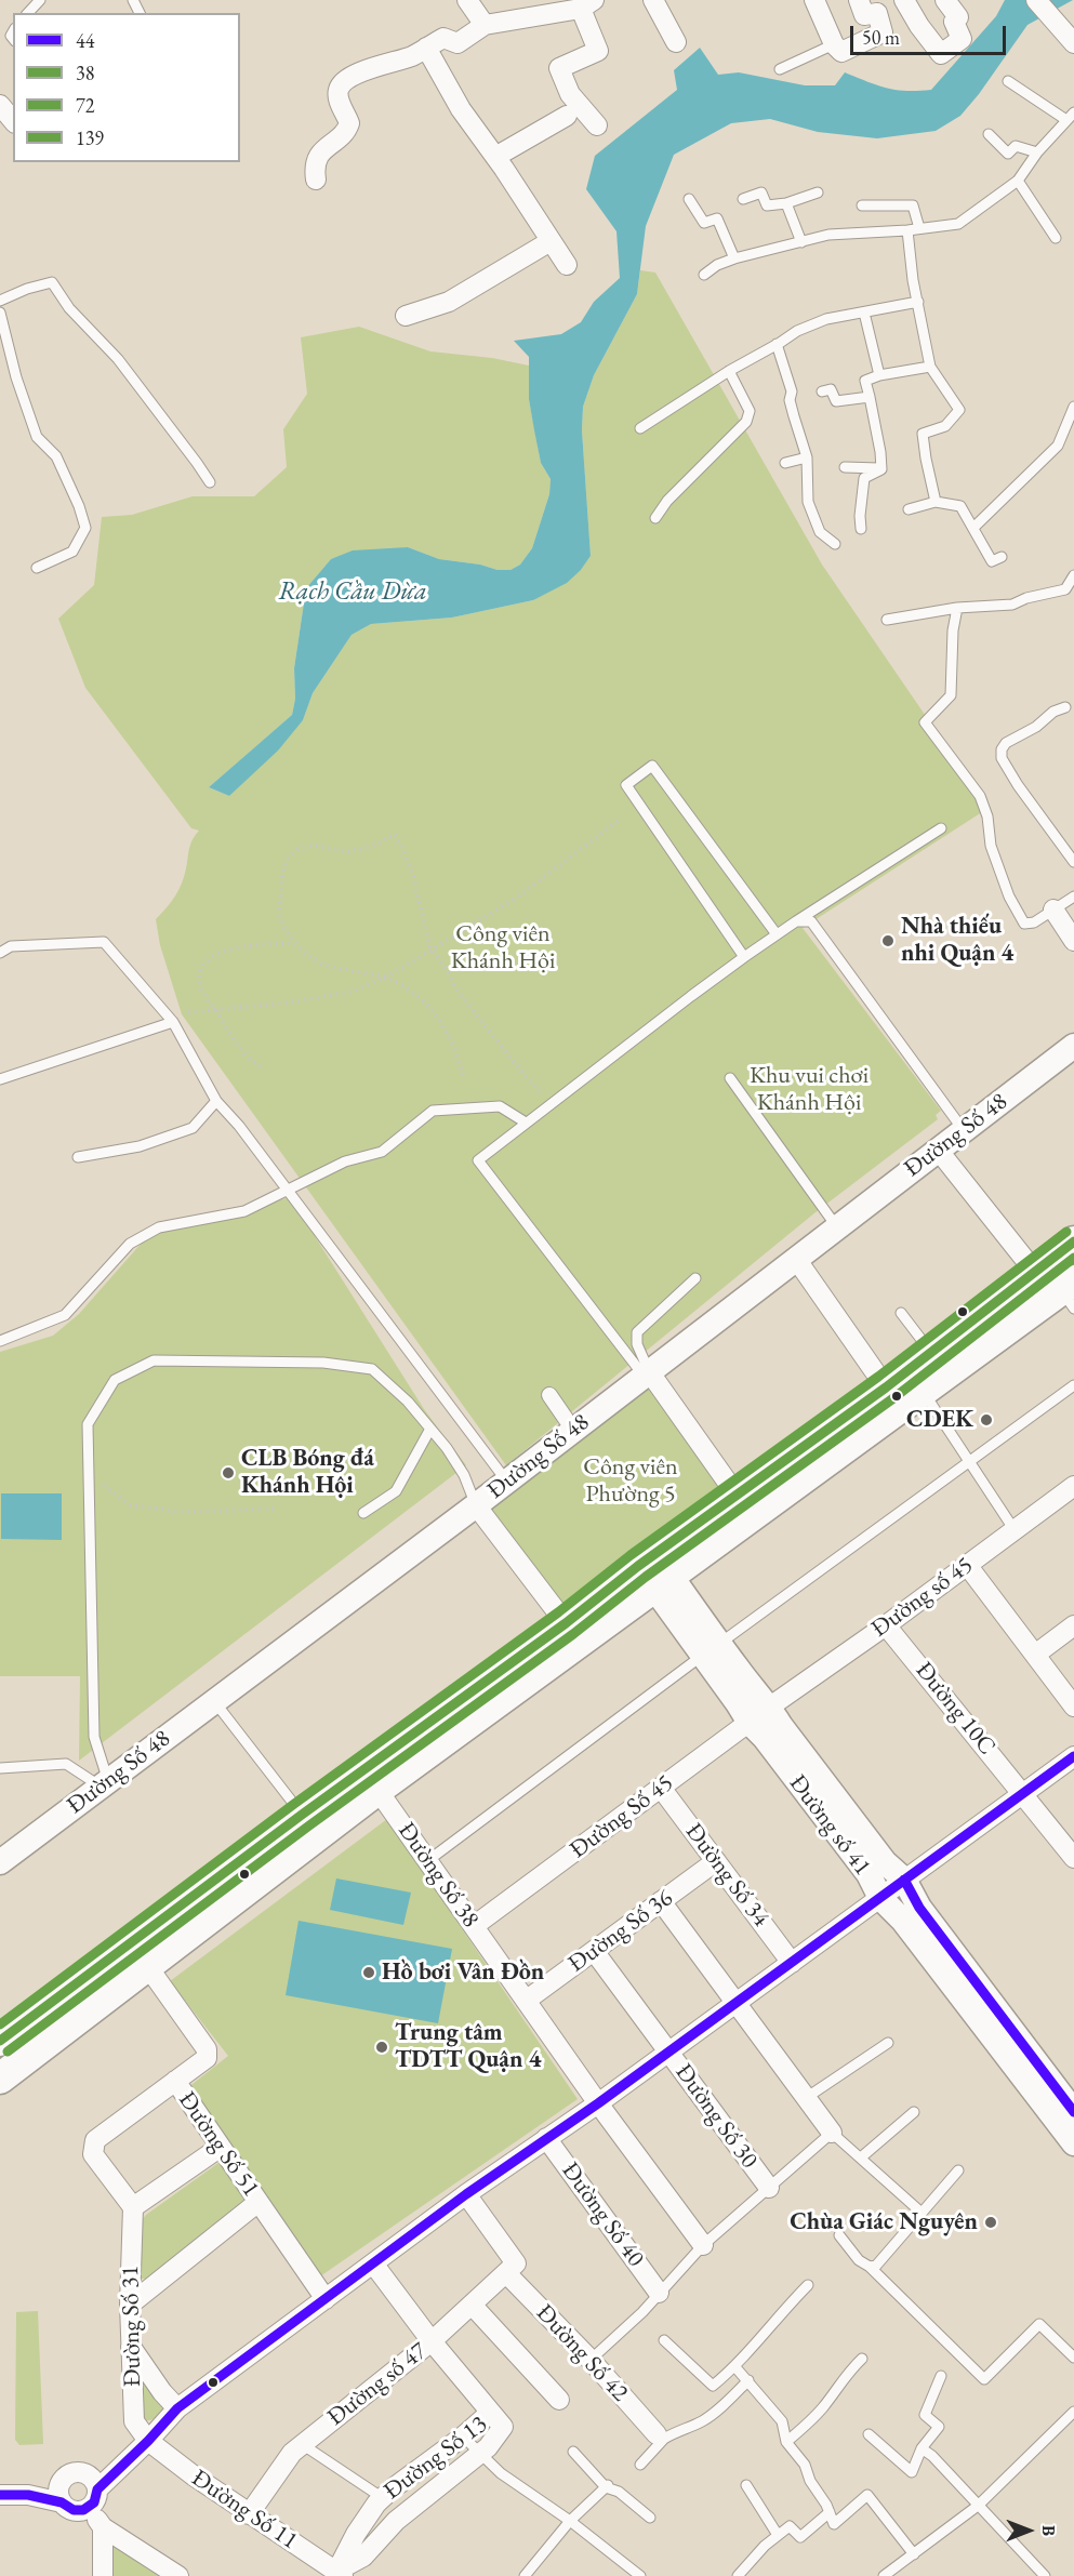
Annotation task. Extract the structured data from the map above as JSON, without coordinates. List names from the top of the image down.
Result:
{
  "streets": {
    "street": [
      "Đường Số 48",
      "Đường số 45",
      "Đường 10C",
      "Đường Số 45",
      "Đường số 41",
      "Đường Số 38",
      "Đường Số 34",
      "Đường Số 36",
      "Đường Số 30",
      "Đường Số 51",
      "Đường Số 40",
      "Đường Số 31",
      "Đường Số 42",
      "Đường số 47",
      "Đường Số 13",
      "Đường Số 11"
    ]
  },
  "crossings": [
    ["Đường số 45", "Đường 10C"],
    ["Đường số 45", "Đường Số 45"],
    ["Đường số 45", "Đường số 41"],
    ["Đường Số 45", "Đường số 41"],
    ["Đường Số 45", "Đường Số 38"],
    ["Đường Số 45", "Đường Số 34"],
    ["Đường Số 38", "Đường Số 36"],
    ["Đường Số 34", "Đường Số 36"],
    ["Đường Số 36", "Đường Số 30"],
    ["Đường Số 31", "Đường Số 11"],
    ["Đường Số 42", "Đường số 47"],
    ["Đường số 47", "Đường Số 13"],
    ["Đường số 47", "Đường Số 11"],
    ["Đường Số 13", "Đường Số 11"]
  ],
  "water": ["Rạch Cầu Dừa"],
  "parks": ["Công viên Khánh Hội", "Khu vui chơi Khánh Hội", "Công viên Phường 5"],
  "places": [
    "Nhà thiếu nhi Quận 4",
    "CDEK",
    "CLB Bóng đá Khánh Hội",
    "Hồ bơi Vân Đồn",
    "Trung tâm TDTT Quận 4",
    "Chùa Giác Nguyên"
  ],
  "lines": [
    "transit line 139",
    "transit line 38",
    "transit line 72",
    "transit line 44"
  ],
  "legend": [
    "44",
    "38",
    "72",
    "139"
  ],
  "scale_bar": "50 m",
  "north": "right"
}
